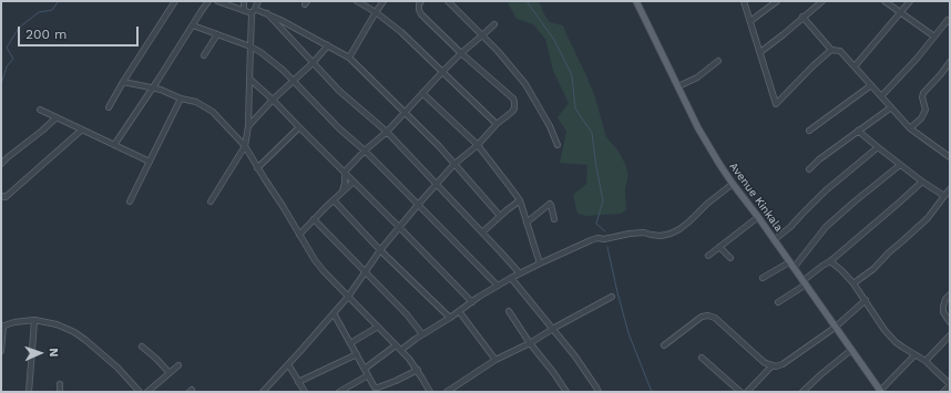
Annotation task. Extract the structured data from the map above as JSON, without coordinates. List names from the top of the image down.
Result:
{
  "streets": {
    "main road": ["Avenue Kinkala"]
  },
  "scale_bar": "200 m",
  "north": "right"
}
